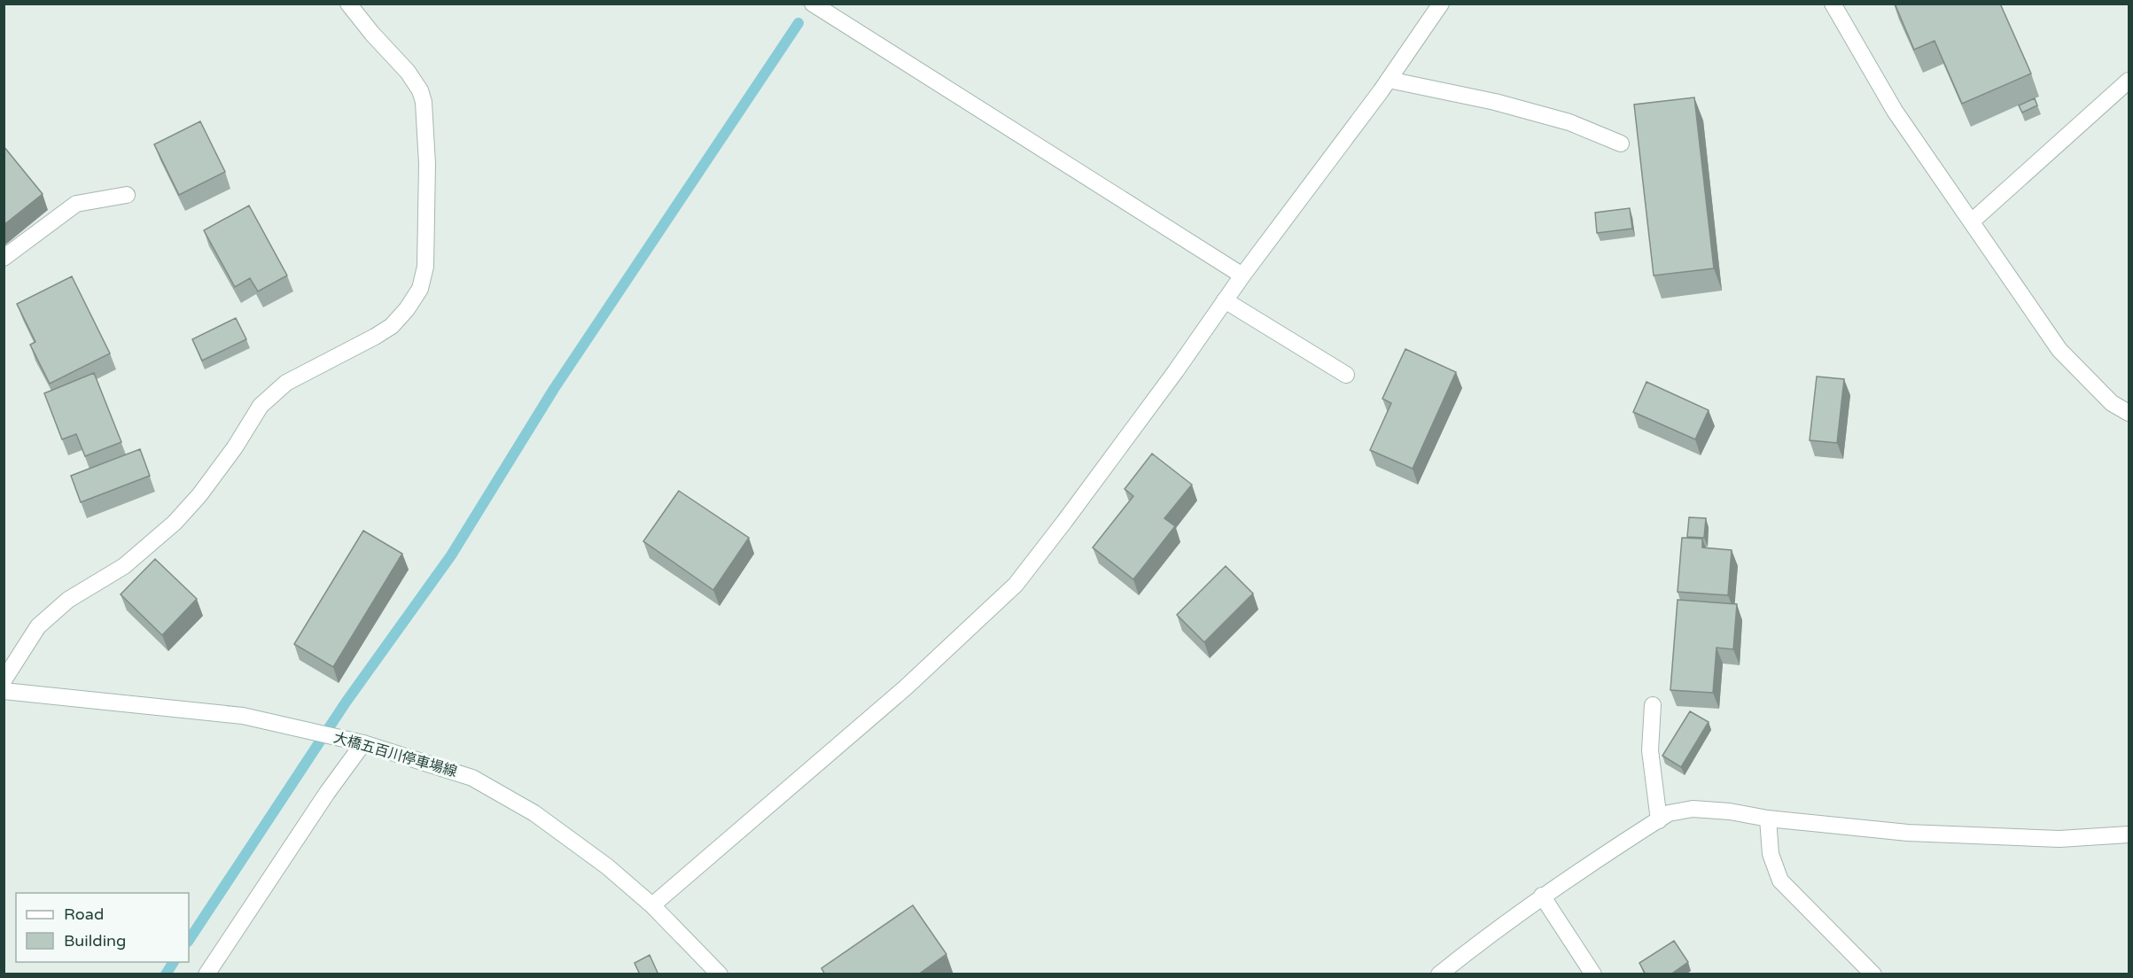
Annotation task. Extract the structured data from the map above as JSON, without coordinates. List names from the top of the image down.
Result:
{
  "streets": {
    "street": ["大橋五百川停車場線"]
  },
  "legend": ["Road", "Building"]
}
